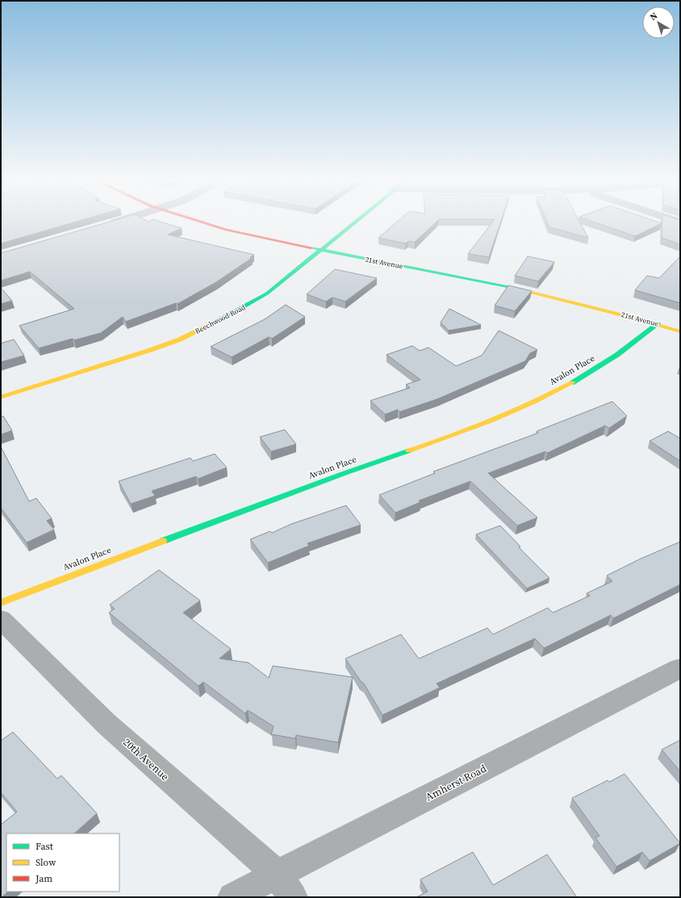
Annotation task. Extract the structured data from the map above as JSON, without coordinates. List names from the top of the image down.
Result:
{
  "streets": {
    "street": [
      "21st Avenue",
      "Beechwood Road",
      "Avalon Place",
      "20th Avenue",
      "Amherst Road"
    ]
  },
  "crossings": [
    ["21st Avenue", "Beechwood Road"],
    ["21st Avenue", "Avalon Place"],
    ["20th Avenue", "Amherst Road"]
  ],
  "legend": ["Fast", "Slow", "Jam"],
  "north": "top left"
}
